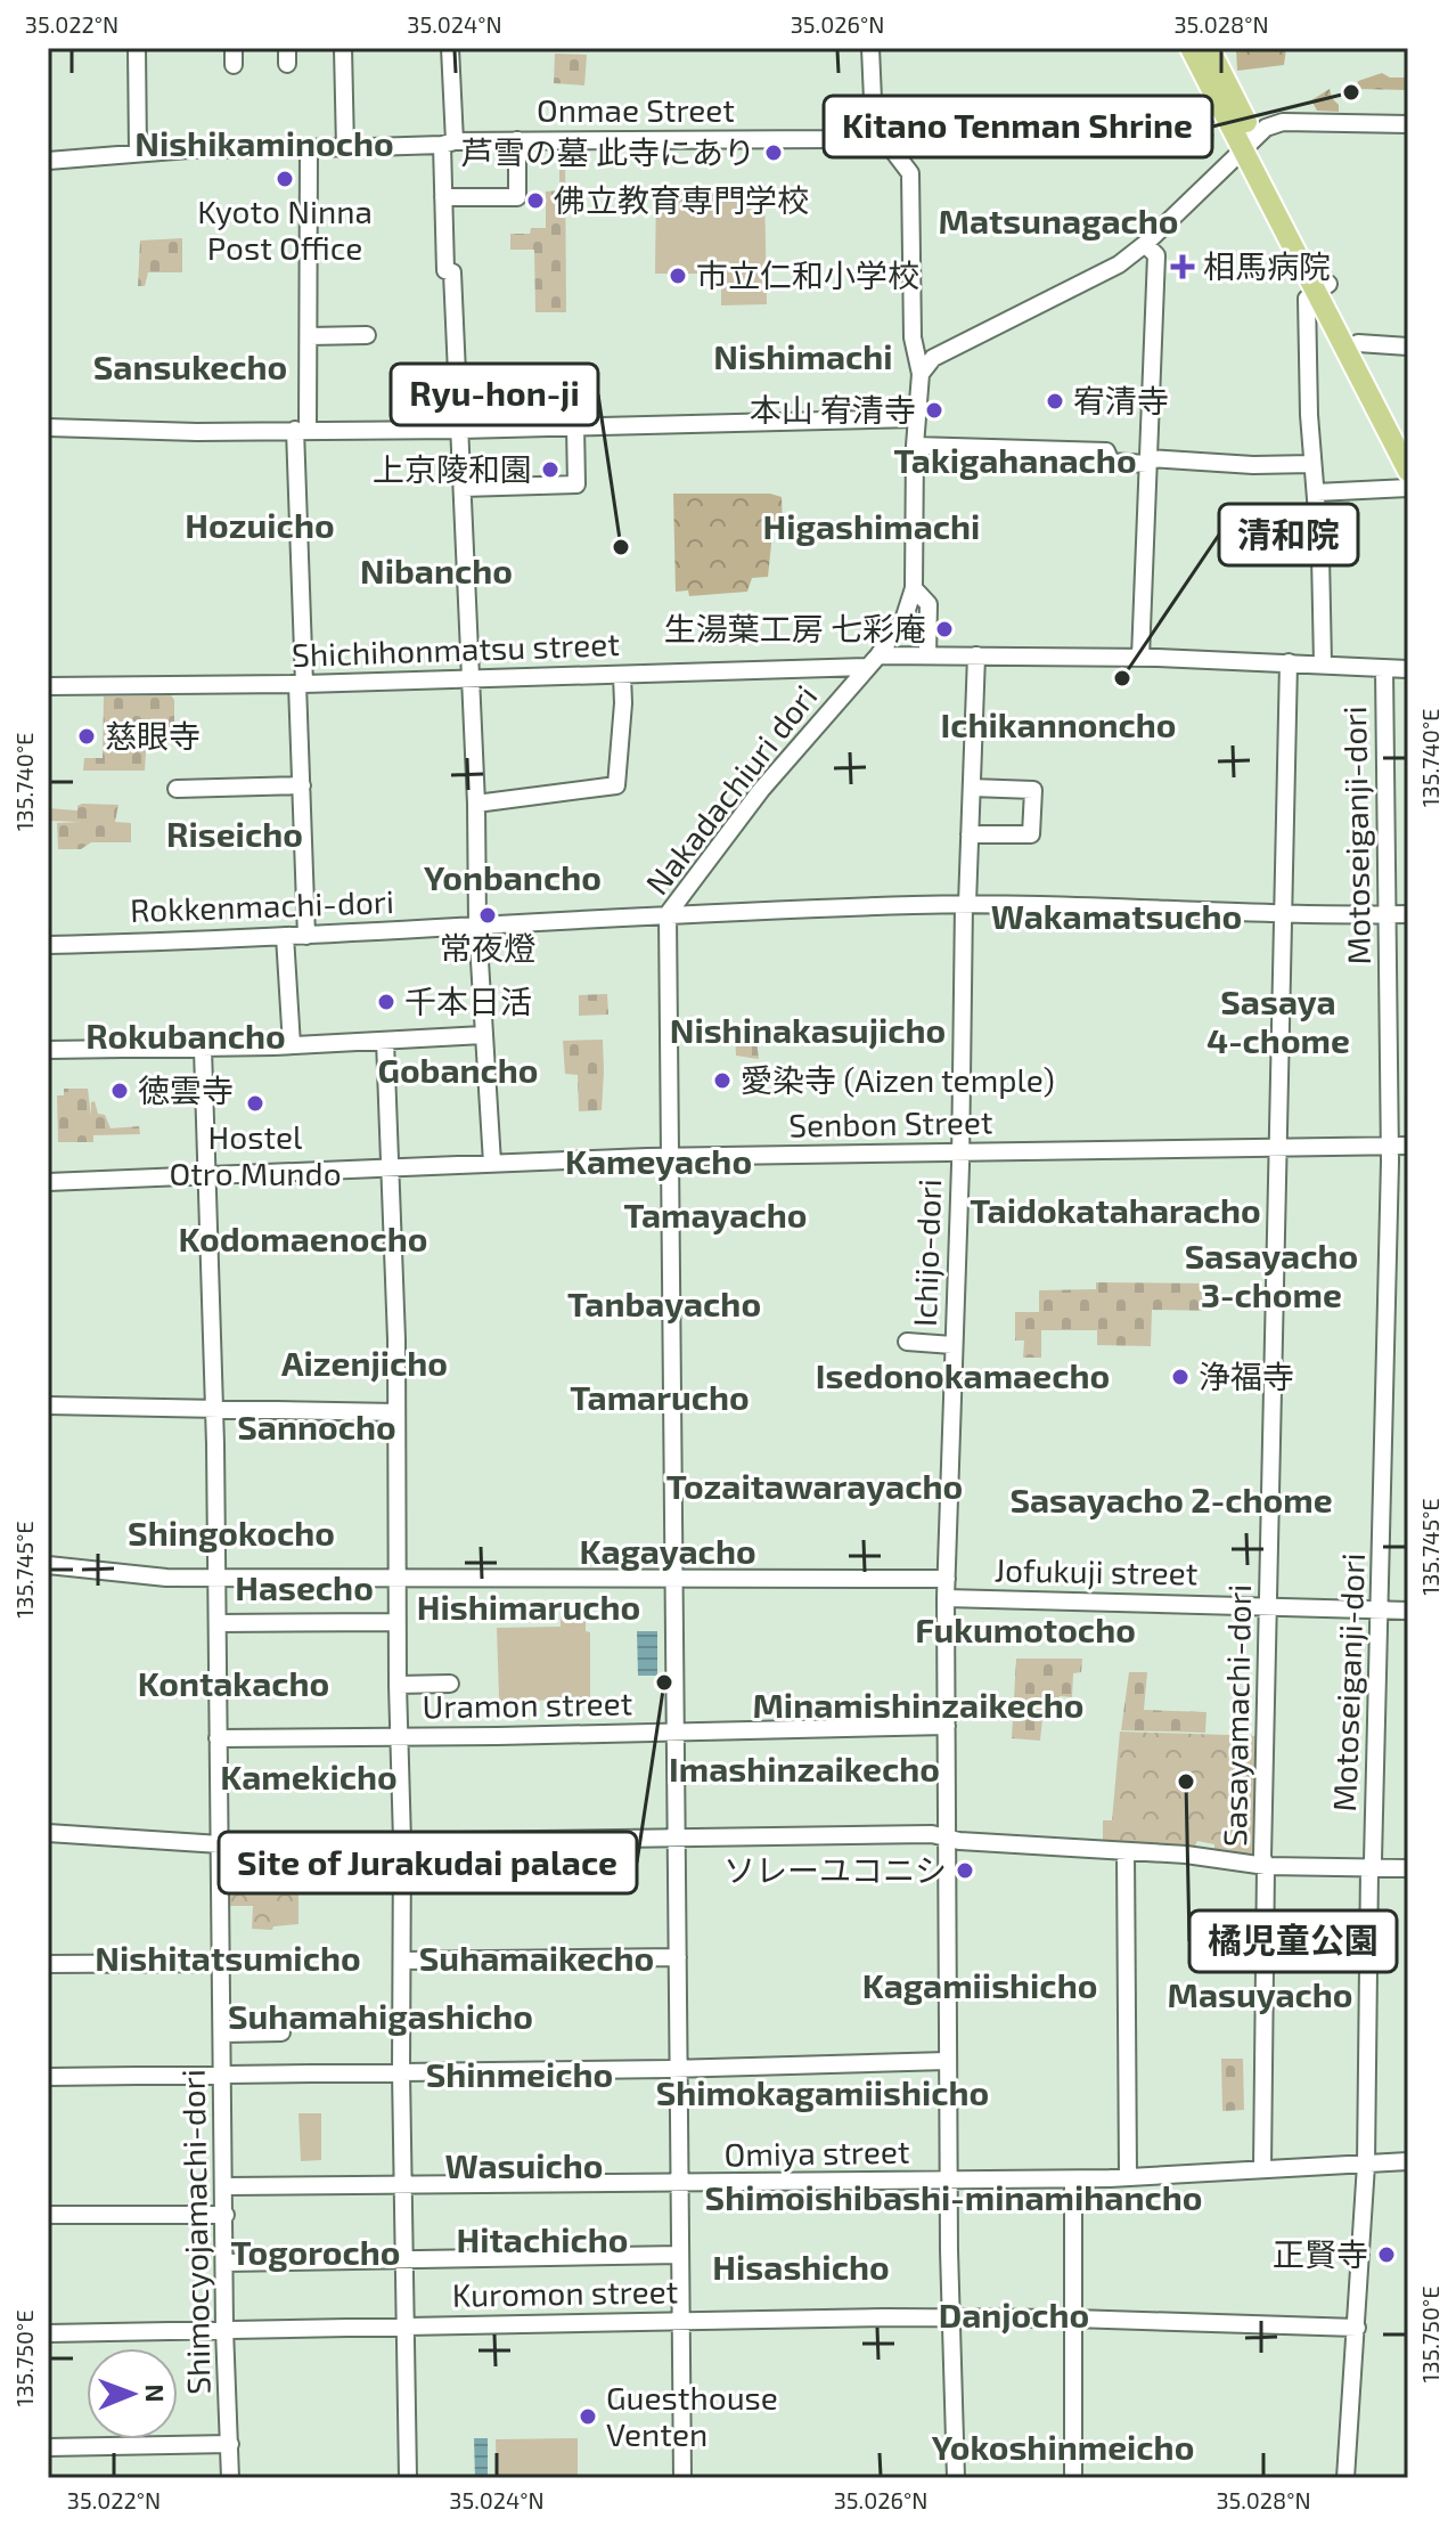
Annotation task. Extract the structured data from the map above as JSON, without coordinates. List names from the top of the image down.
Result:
{
  "streets": {
    "street": [
      "Onmae Street",
      "Shichihonmatsu street",
      "Nakadachiuri dori",
      "Motoseiganji-dori",
      "Rokkenmachi-dori",
      "Senbon Street",
      "Ichijo-dori",
      "Jofukuji street",
      "Uramon street",
      "Sasayamachi-dori",
      "Omiya street",
      "Shimocyojamachi-dori",
      "Kuromon street"
    ]
  },
  "crossings": [
    ["Shichihonmatsu street", "Nakadachiuri dori"],
    ["Shichihonmatsu street", "Motoseiganji-dori"],
    ["Shichihonmatsu street", "Ichijo-dori"],
    ["Shichihonmatsu street", "Sasayamachi-dori"],
    ["Nakadachiuri dori", "Rokkenmachi-dori"],
    ["Nakadachiuri dori", "Senbon Street"],
    ["Nakadachiuri dori", "Jofukuji street"],
    ["Nakadachiuri dori", "Uramon street"],
    ["Nakadachiuri dori", "Omiya street"],
    ["Nakadachiuri dori", "Kuromon street"],
    ["Motoseiganji-dori", "Rokkenmachi-dori"],
    ["Motoseiganji-dori", "Senbon Street"],
    ["Motoseiganji-dori", "Jofukuji street"],
    ["Motoseiganji-dori", "Omiya street"],
    ["Motoseiganji-dori", "Kuromon street"],
    ["Rokkenmachi-dori", "Ichijo-dori"],
    ["Rokkenmachi-dori", "Sasayamachi-dori"],
    ["Senbon Street", "Ichijo-dori"],
    ["Senbon Street", "Sasayamachi-dori"],
    ["Senbon Street", "Shimocyojamachi-dori"],
    ["Ichijo-dori", "Jofukuji street"],
    ["Ichijo-dori", "Uramon street"],
    ["Ichijo-dori", "Omiya street"],
    ["Ichijo-dori", "Kuromon street"],
    ["Jofukuji street", "Sasayamachi-dori"],
    ["Jofukuji street", "Shimocyojamachi-dori"],
    ["Uramon street", "Shimocyojamachi-dori"],
    ["Sasayamachi-dori", "Omiya street"],
    ["Omiya street", "Shimocyojamachi-dori"],
    ["Shimocyojamachi-dori", "Kuromon street"]
  ],
  "districts": [
    "Nishikaminocho",
    "Matsunagacho",
    "Nishimachi",
    "Sansukecho",
    "Takigahanacho",
    "Hozuicho",
    "Higashimachi",
    "Nibancho",
    "Ichikannoncho",
    "Riseicho",
    "Yonbancho",
    "Wakamatsucho",
    "Sasaya 4-chome",
    "Nishinakasujicho",
    "Rokubancho",
    "Gobancho",
    "Kameyacho",
    "Taidokataharacho",
    "Tamayacho",
    "Kodomaenocho",
    "Sasayacho 3-chome",
    "Tanbayacho",
    "Aizenjicho",
    "Isedonokamaecho",
    "Tamarucho",
    "Sannocho",
    "Tozaitawarayacho",
    "Sasayacho 2-chome",
    "Shingokocho",
    "Kagayacho",
    "Hasecho",
    "Hishimarucho",
    "Fukumotocho",
    "Kontakacho",
    "Minamishinzaikecho",
    "Imashinzaikecho",
    "Kamekicho",
    "Nishitatsumicho",
    "Suhamaikecho",
    "Kagamiishicho",
    "Masuyacho",
    "Suhamahigashicho",
    "Shinmeicho",
    "Shimokagamiishicho",
    "Wasuicho",
    "Shimoishibashi-minamihancho",
    "Hitachicho",
    "Togorocho",
    "Hisashicho",
    "Danjocho",
    "Yokoshinmeicho"
  ],
  "places": {
    "other": [
      "Kitano Tenman Shrine",
      "芦雪の墓 此寺にあり",
      "Kyoto Ninna Post Office",
      "佛立教育専門学校",
      "市立仁和小学校",
      "宥清寺",
      "本山 宥清寺",
      "上京陵和園",
      "Ryu-hon-ji",
      "生湯葉工房 七彩庵",
      "清和院",
      "慈眼寺",
      "常夜燈",
      "千本日活",
      "愛染寺 (Aizen temple)",
      "徳雲寺",
      "Hostel Otro Mundo",
      "浄福寺",
      "Site of Jurakudai palace",
      "橘児童公園",
      "ソレーユコニシ",
      "正賢寺",
      "Guesthouse Venten"
    ],
    "health": ["相馬病院"]
  },
  "north": "right",
  "coordinates": [
    "35.022°N",
    "35.024°N",
    "35.026°N",
    "35.028°N",
    "135.740°E",
    "135.745°E",
    "135.750°E"
  ]
}
